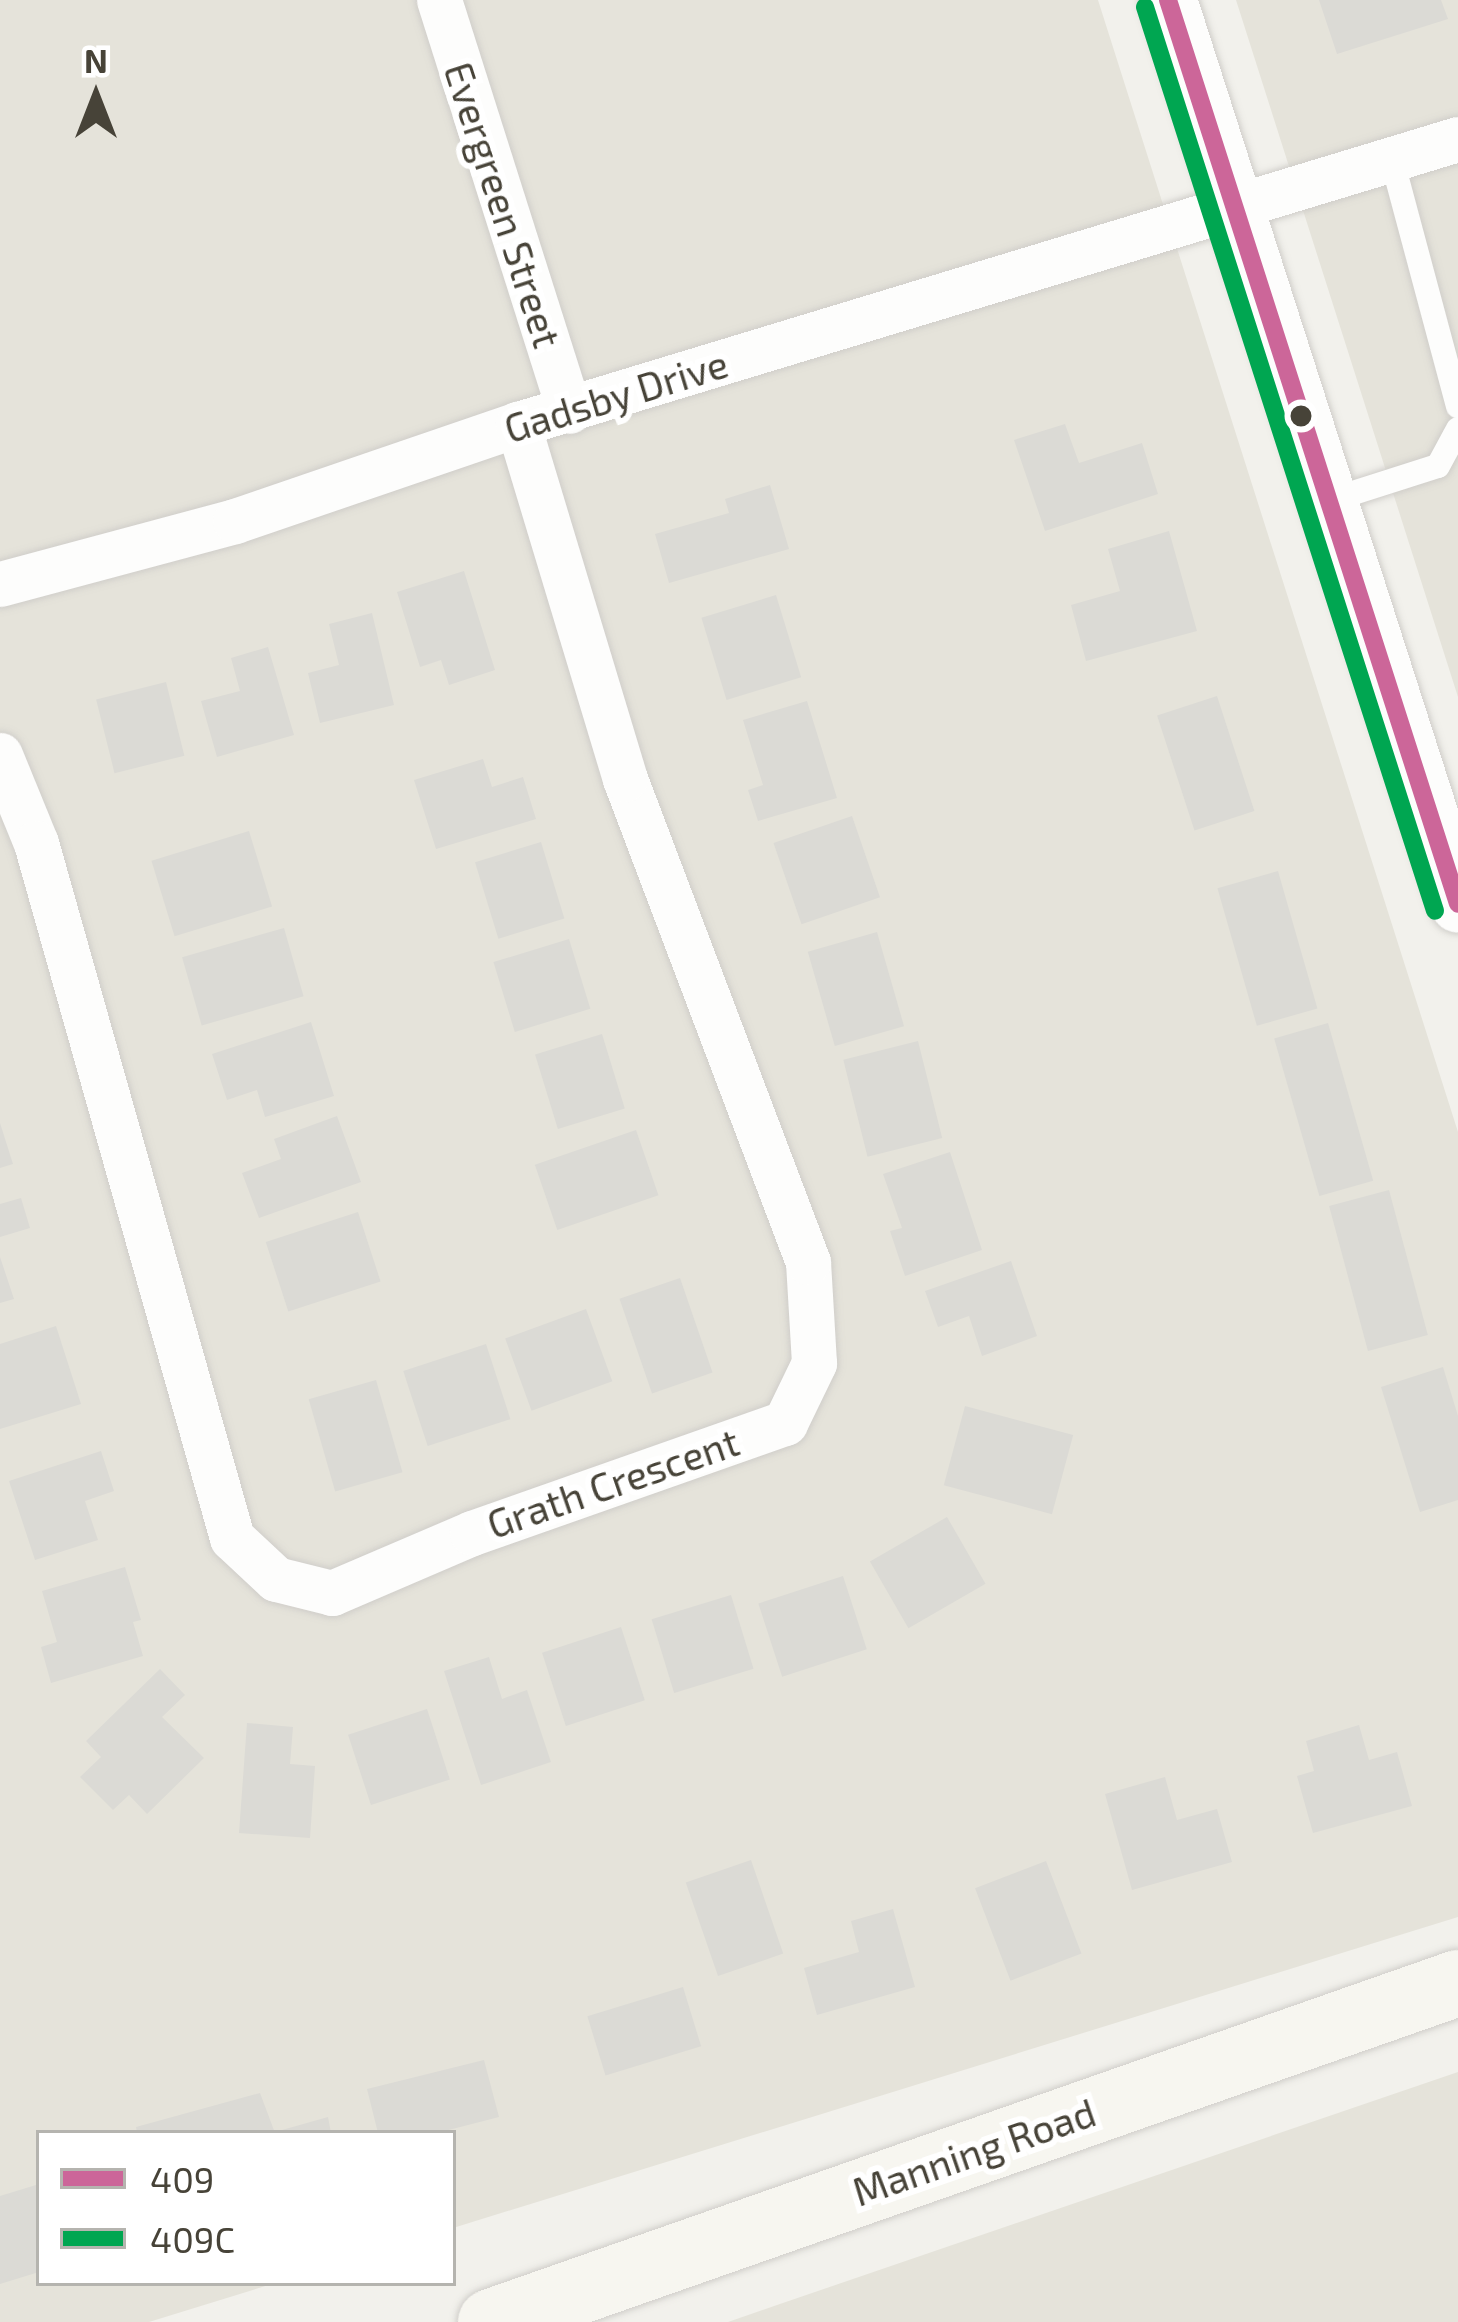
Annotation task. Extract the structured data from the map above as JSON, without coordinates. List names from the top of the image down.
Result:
{
  "streets": {
    "main road": ["Manning Road"],
    "street": ["Evergreen Street", "Gadsby Drive", "Grath Crescent"]
  },
  "crossings": [
    ["Evergreen Street", "Gadsby Drive"],
    ["Gadsby Drive", "Grath Crescent"]
  ],
  "lines": ["transit line 409", "transit line 409C"],
  "legend": ["409", "409C"],
  "north": "top"
}
